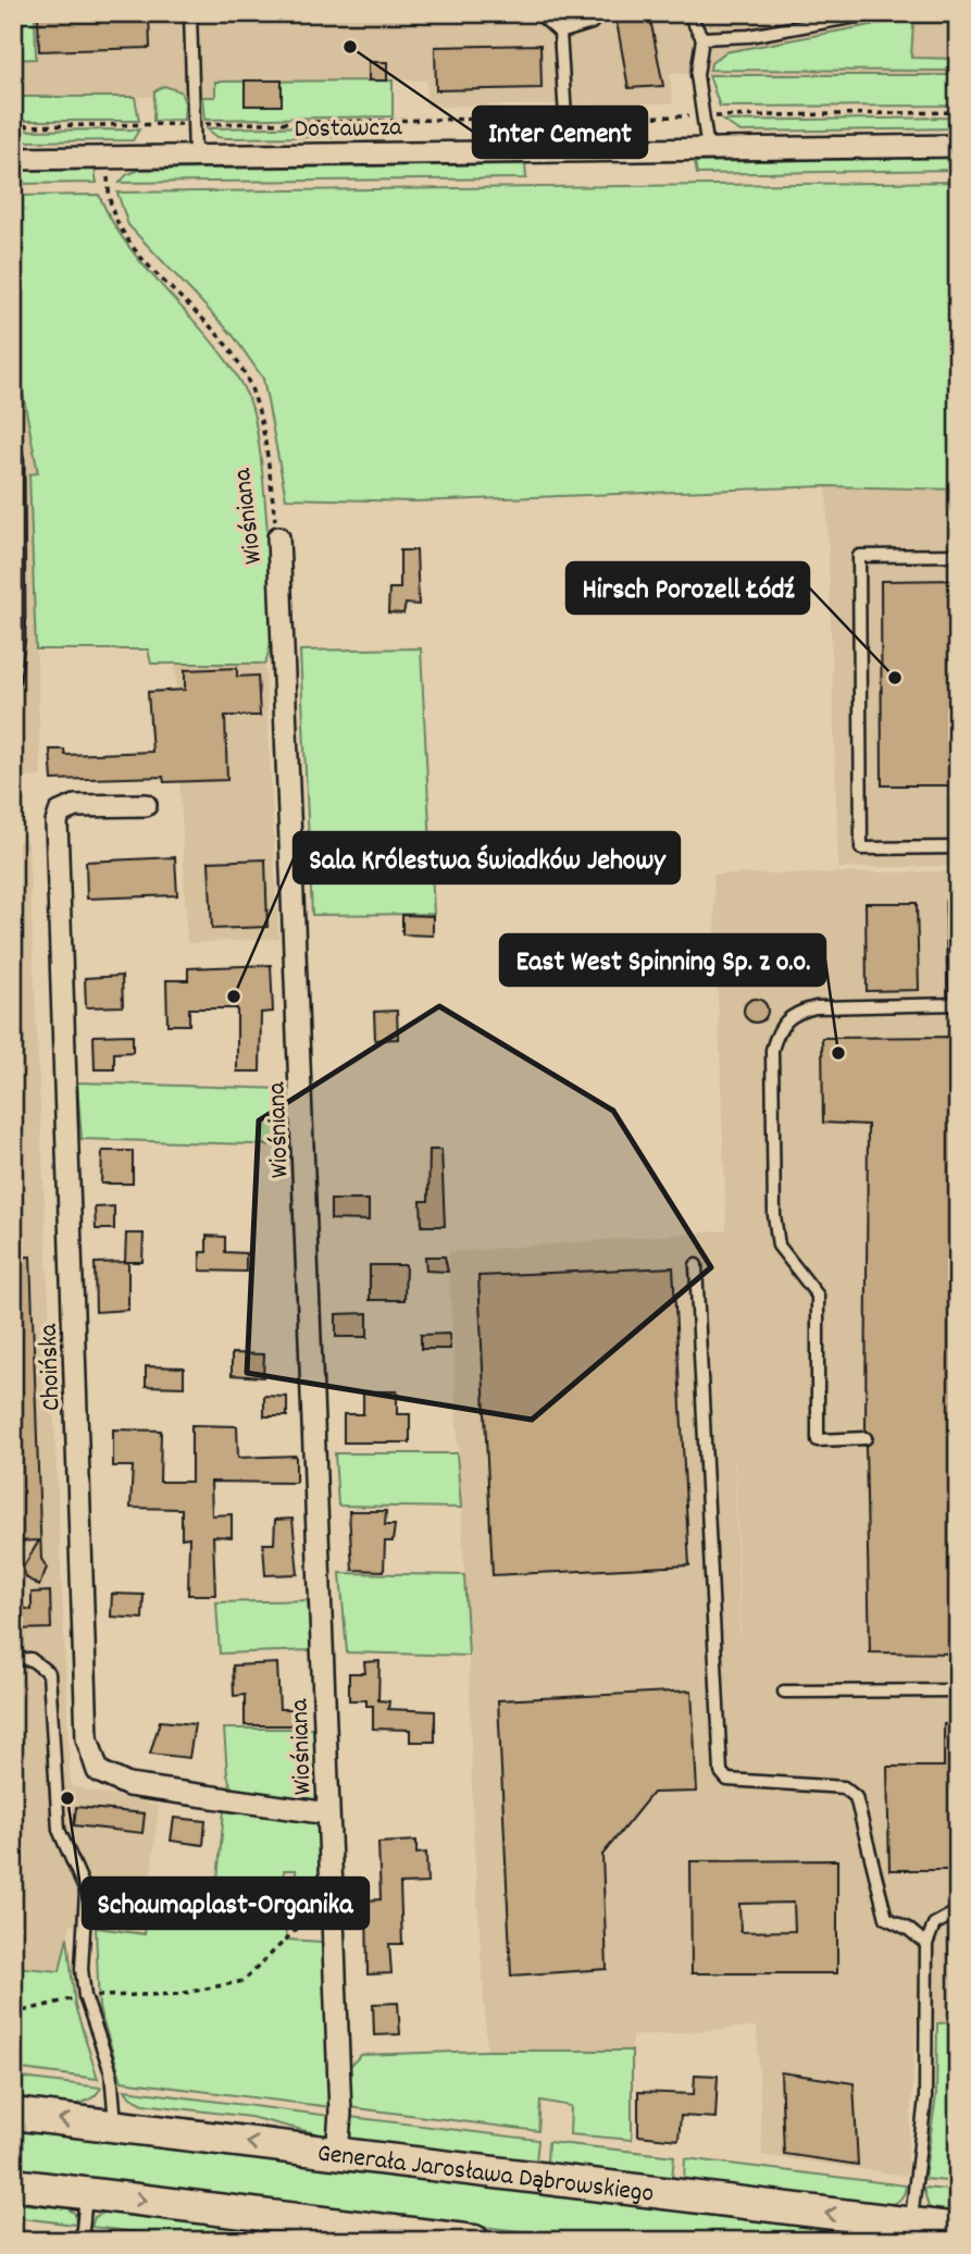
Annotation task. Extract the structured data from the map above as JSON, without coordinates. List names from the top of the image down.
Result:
{
  "streets": {
    "main road": ["Generała Jarosława Dąbrowskiego"],
    "street": ["Dostawcza", "Wiośniana", "Choińska"]
  },
  "crossings": [
    ["Dostawcza", "Wiośniana"],
    ["Wiośniana", "Choińska"],
    ["Wiośniana", "Generała Jarosława Dąbrowskiego"]
  ],
  "places": [
    "Inter Cement",
    "Hirsch Porozell Łódź",
    "Sala Królestwa Świadków Jehowy",
    "East West Spinning Sp. z o.o.",
    "Schaumaplast-Organika"
  ]
}
